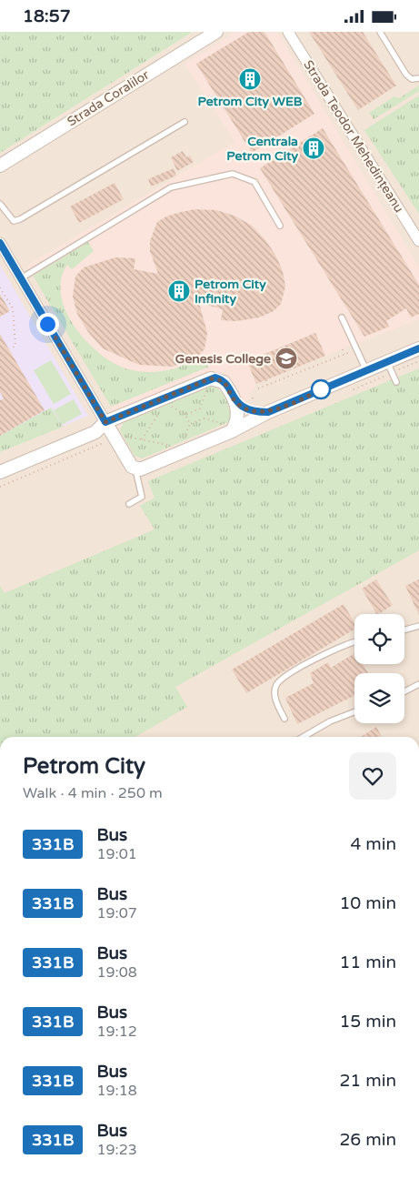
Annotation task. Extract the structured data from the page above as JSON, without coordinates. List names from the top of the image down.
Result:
{
  "streets": {
    "street": ["Strada Coralilor", "Strada Teodor Mehedințeanu"]
  },
  "places": {
    "building": ["Petrom City WEB", "Centrala Petrom City", "Petrom City Infinity"],
    "school or university": ["Genesis College"]
  },
  "lines": ["bus line 331B"],
  "page": {
    "status": "18:57",
    "heading": ["Petrom City", "Walk · 4 min · 250 m"],
    "list": [
      {
        "mark": "331B",
        "name": "Bus",
        "note": "19:01",
        "value": "4 min"
      },
      {
        "mark": "331B",
        "name": "Bus",
        "note": "19:07",
        "value": "10 min"
      },
      {
        "mark": "331B",
        "name": "Bus",
        "note": "19:08",
        "value": "11 min"
      },
      {
        "mark": "331B",
        "name": "Bus",
        "note": "19:12",
        "value": "15 min"
      },
      {
        "mark": "331B",
        "name": "Bus",
        "note": "19:18",
        "value": "21 min"
      },
      {
        "mark": "331B",
        "name": "Bus",
        "note": "19:23",
        "value": "26 min"
      }
    ]
  }
}
